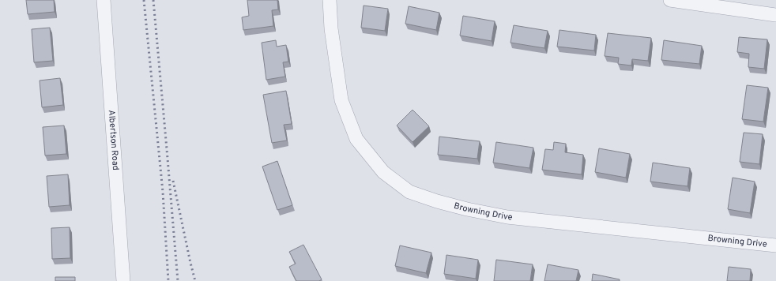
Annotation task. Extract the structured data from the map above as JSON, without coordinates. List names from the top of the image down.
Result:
{
  "streets": {
    "street": ["Albertson Road", "Browning Drive"]
  }
}
